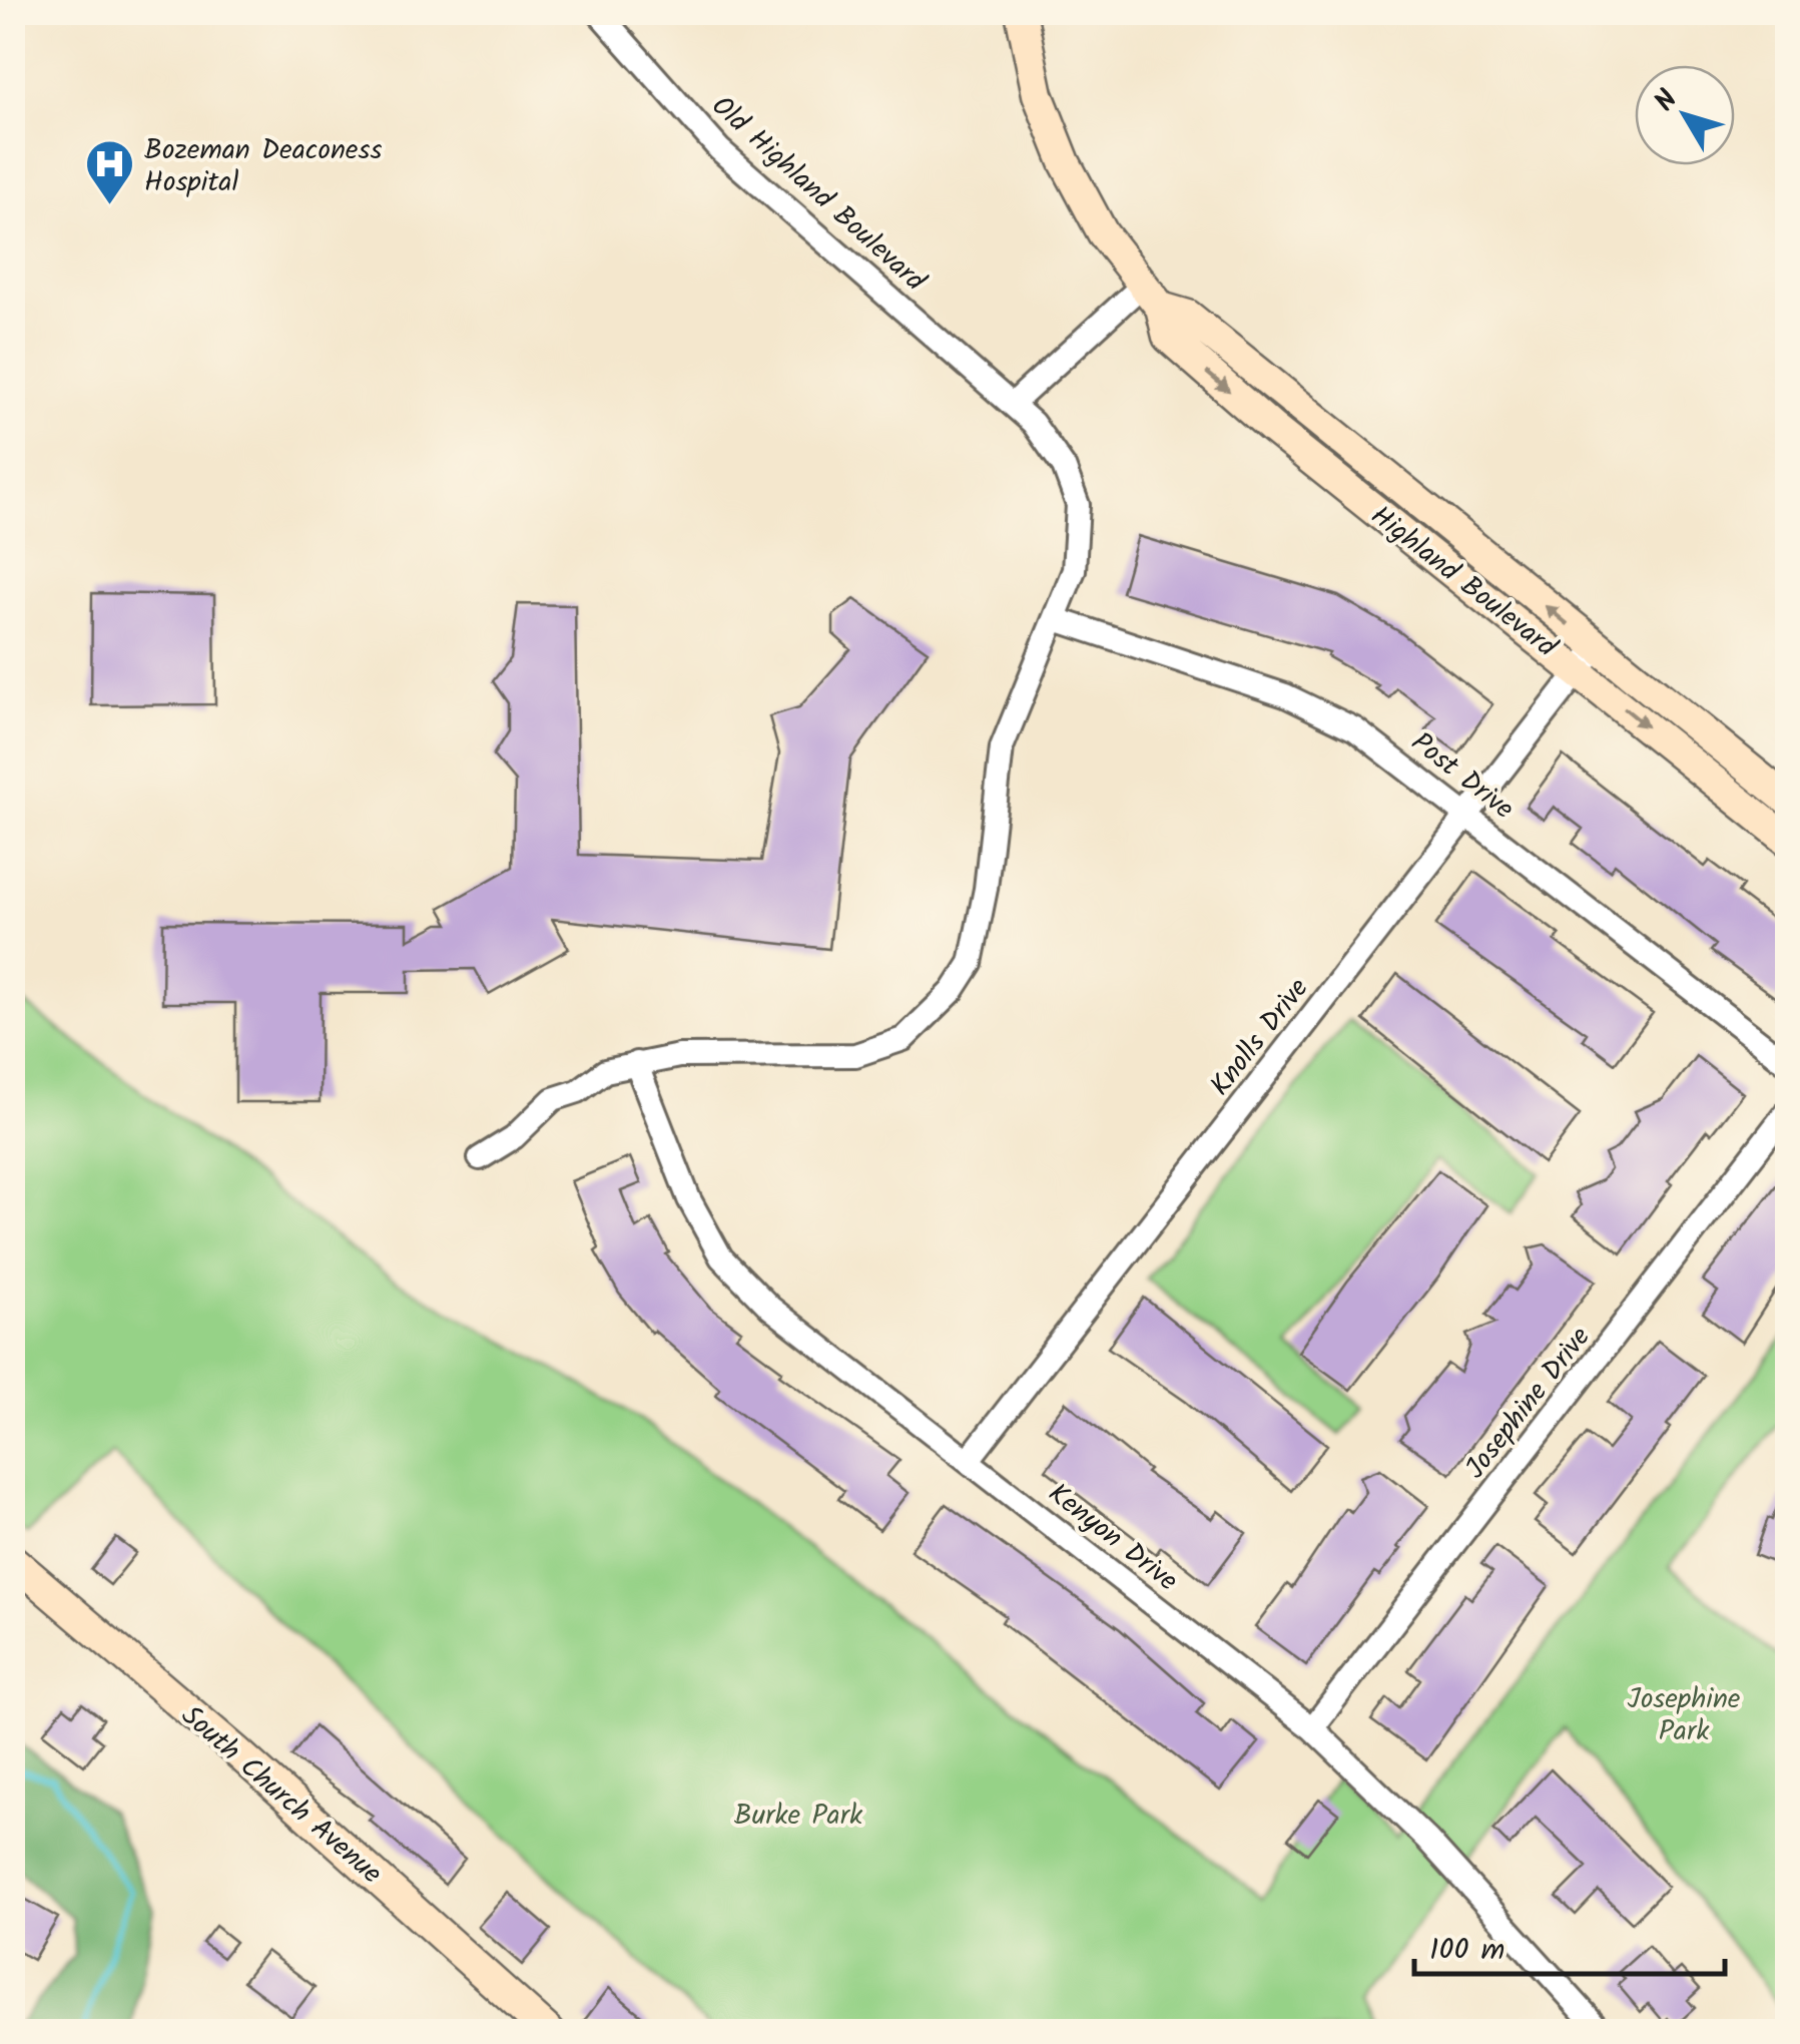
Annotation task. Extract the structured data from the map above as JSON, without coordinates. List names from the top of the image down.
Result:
{
  "streets": {
    "main road": ["Highland Boulevard", "South Church Avenue"],
    "street": [
      "Old Highland Boulevard",
      "Post Drive",
      "Knolls Drive",
      "Josephine Drive",
      "Kenyon Drive"
    ]
  },
  "crossings": [
    ["Old Highland Boulevard", "Post Drive"],
    ["Old Highland Boulevard", "Kenyon Drive"],
    ["Highland Boulevard", "Knolls Drive"],
    ["Post Drive", "Knolls Drive"],
    ["Knolls Drive", "Kenyon Drive"],
    ["Josephine Drive", "Kenyon Drive"]
  ],
  "parks": ["Josephine Park", "Burke Park"],
  "places": {
    "hospital": ["Bozeman Deaconess Hospital"]
  },
  "scale_bar": "100 m",
  "north": "top left"
}
